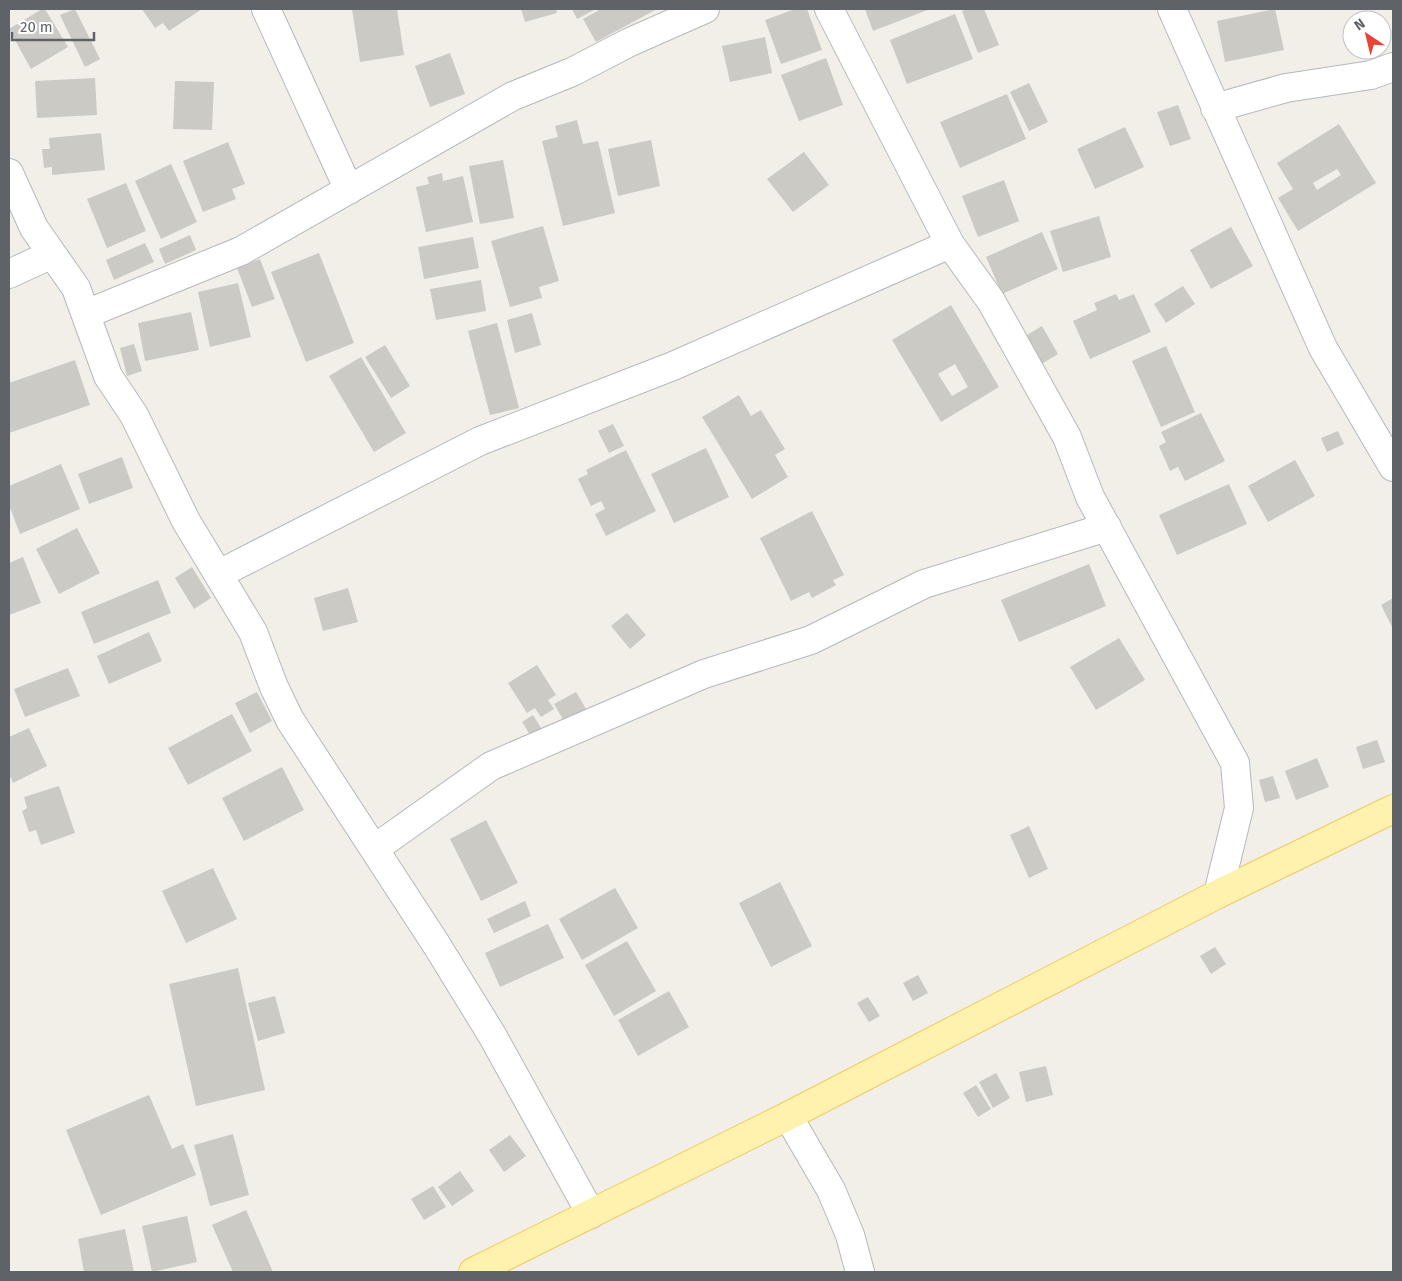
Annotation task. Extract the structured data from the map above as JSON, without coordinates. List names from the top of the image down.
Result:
{
  "scale_bar": "20 m",
  "north": "top left"
}
